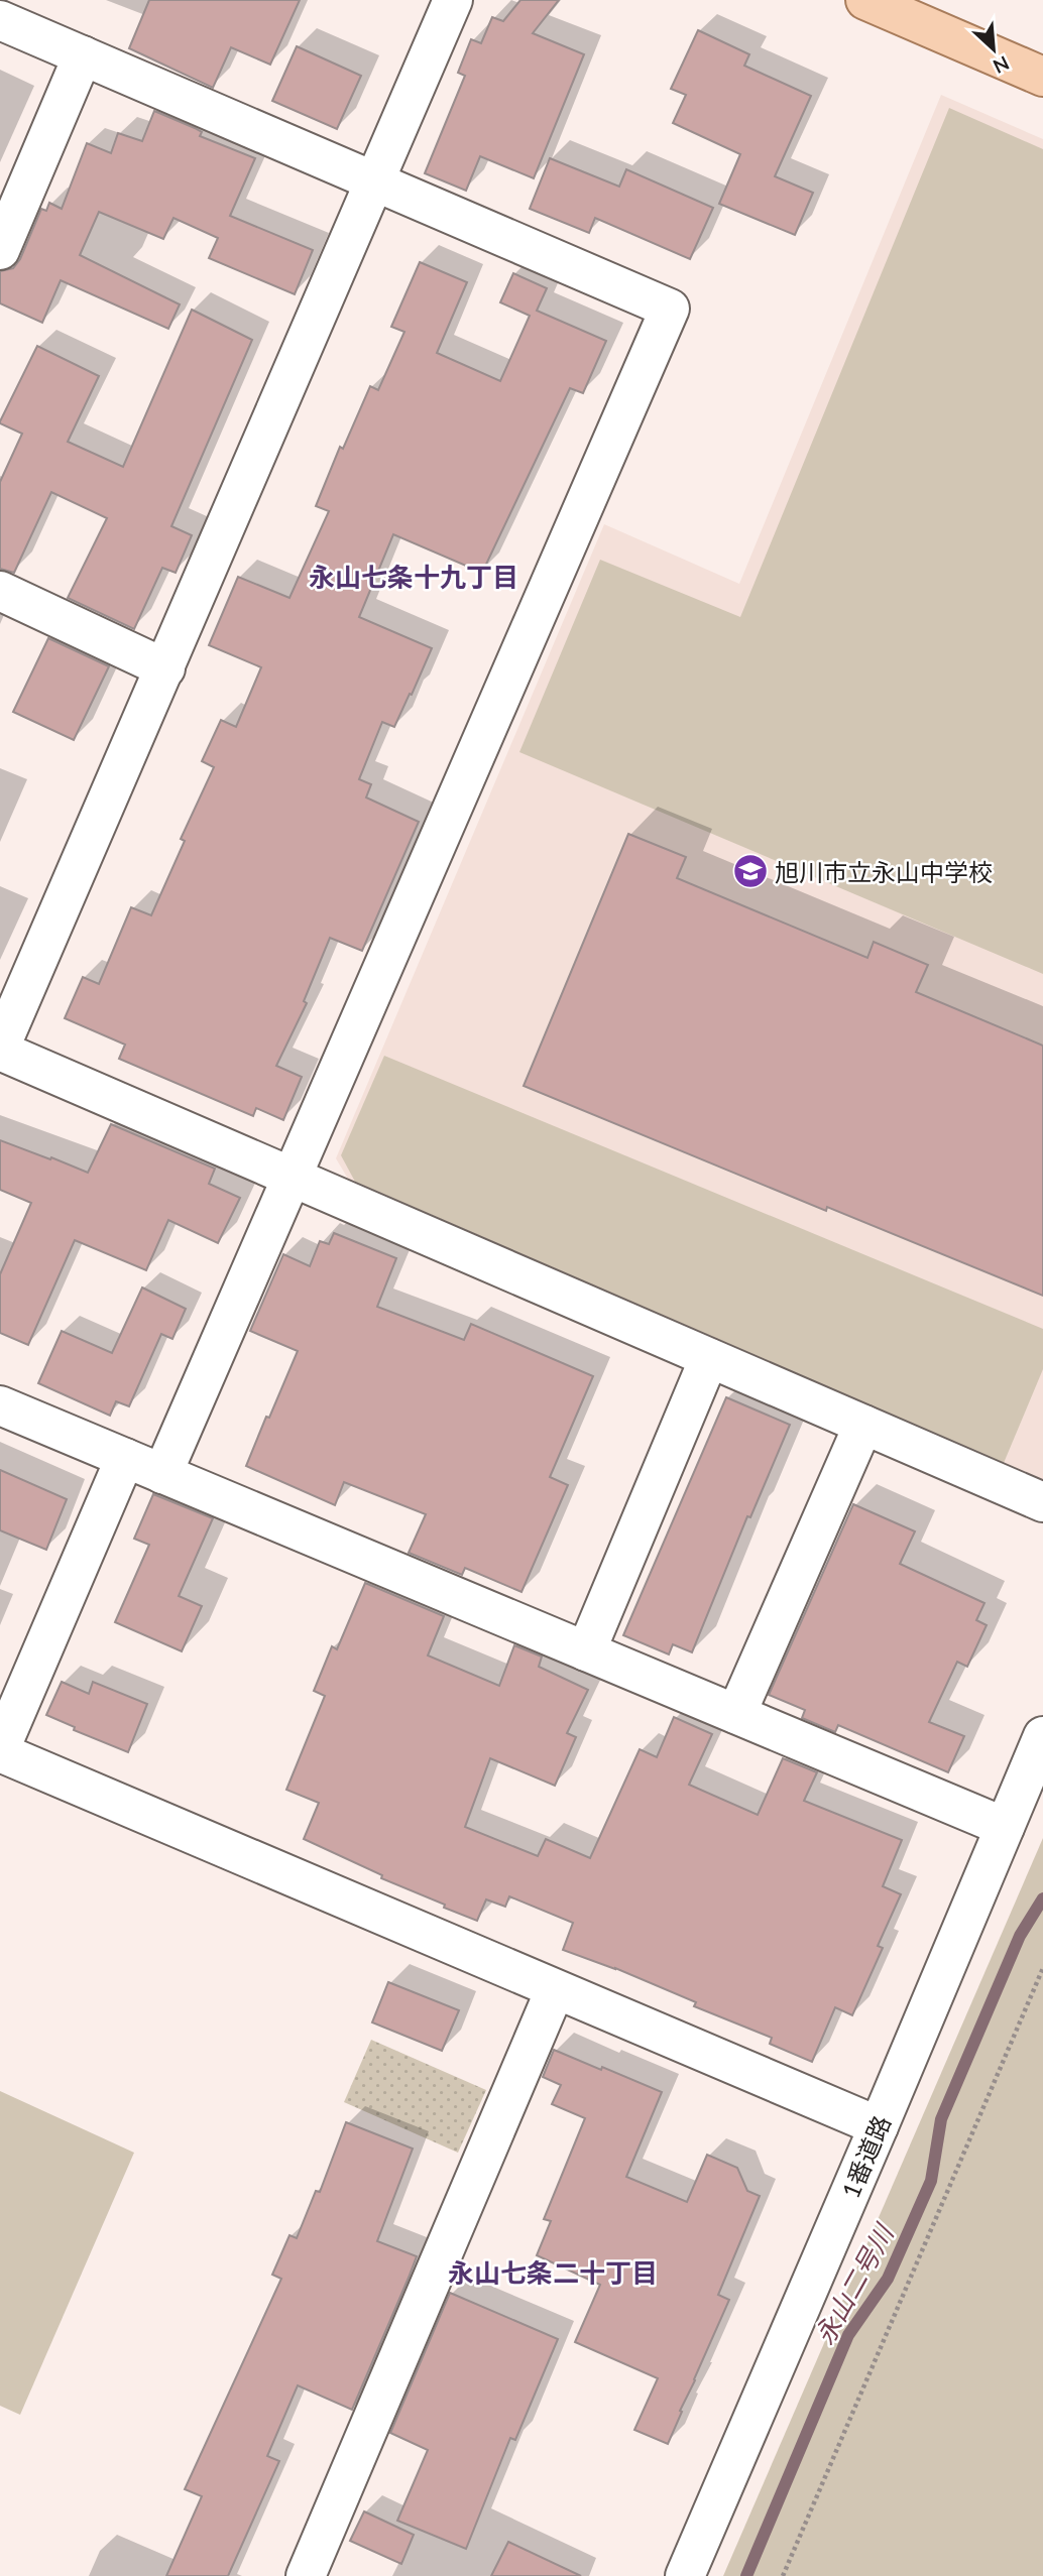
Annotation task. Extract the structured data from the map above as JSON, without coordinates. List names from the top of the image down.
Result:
{
  "streets": {
    "street": ["1番道路"]
  },
  "districts": ["永山七条十九丁目", "永山七条二十丁目"],
  "water": ["永山二号川"],
  "places": {
    "school or university": ["旭川市立永山中学校"]
  },
  "north": "bottom right"
}
